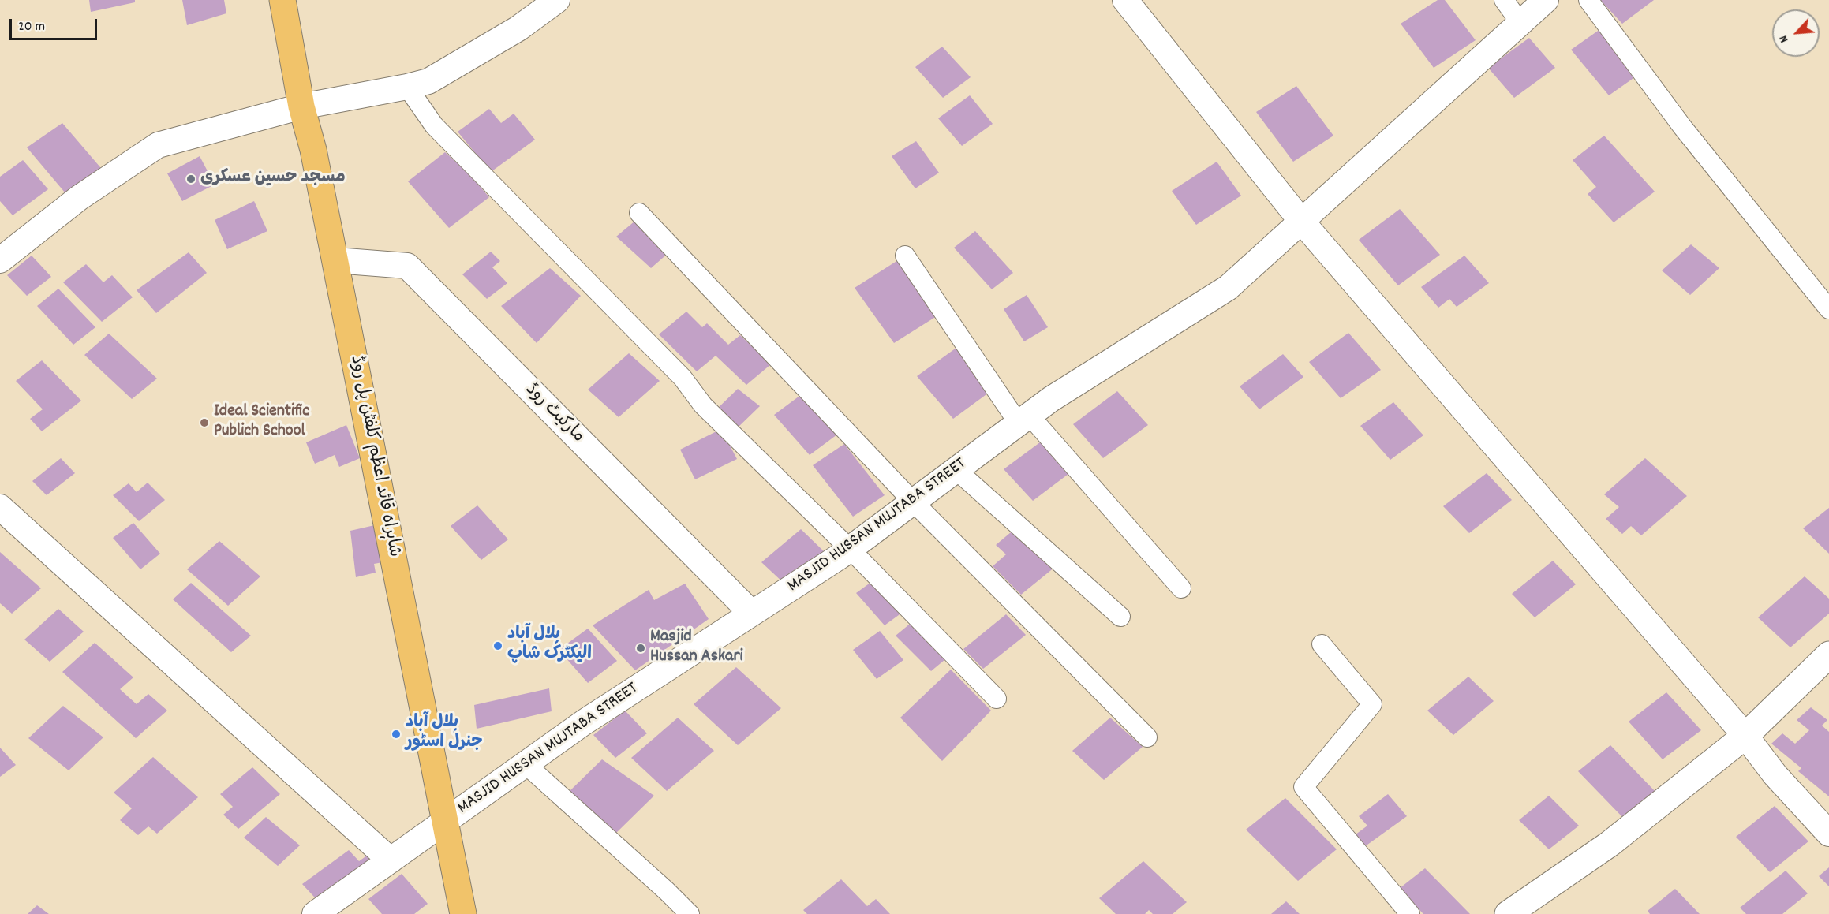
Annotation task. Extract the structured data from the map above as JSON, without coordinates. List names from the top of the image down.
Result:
{
  "streets": {
    "highway": ["شاہراہ قائد اعظم کلفٹن پل روڈ"],
    "street": ["مارکیٹ روڈ", "MASJID HUSSAN MUJTABA STREET"]
  },
  "crossings": [
    ["مارکیٹ روڈ", "شاہراہ قائد اعظم کلفٹن پل روڈ"],
    ["مارکیٹ روڈ", "MASJID HUSSAN MUJTABA STREET"],
    ["شاہراہ قائد اعظم کلفٹن پل روڈ", "MASJID HUSSAN MUJTABA STREET"]
  ],
  "places": [
    "مسجد حسین عسکری",
    "Ideal Scientific Publich School",
    "ہلال آباد الیکٹرک شاپ",
    "Masjid Hussan Askari",
    "ہلال آباد جنرل اسٹور"
  ],
  "scale_bar": "20 m",
  "north": "bottom left"
}
